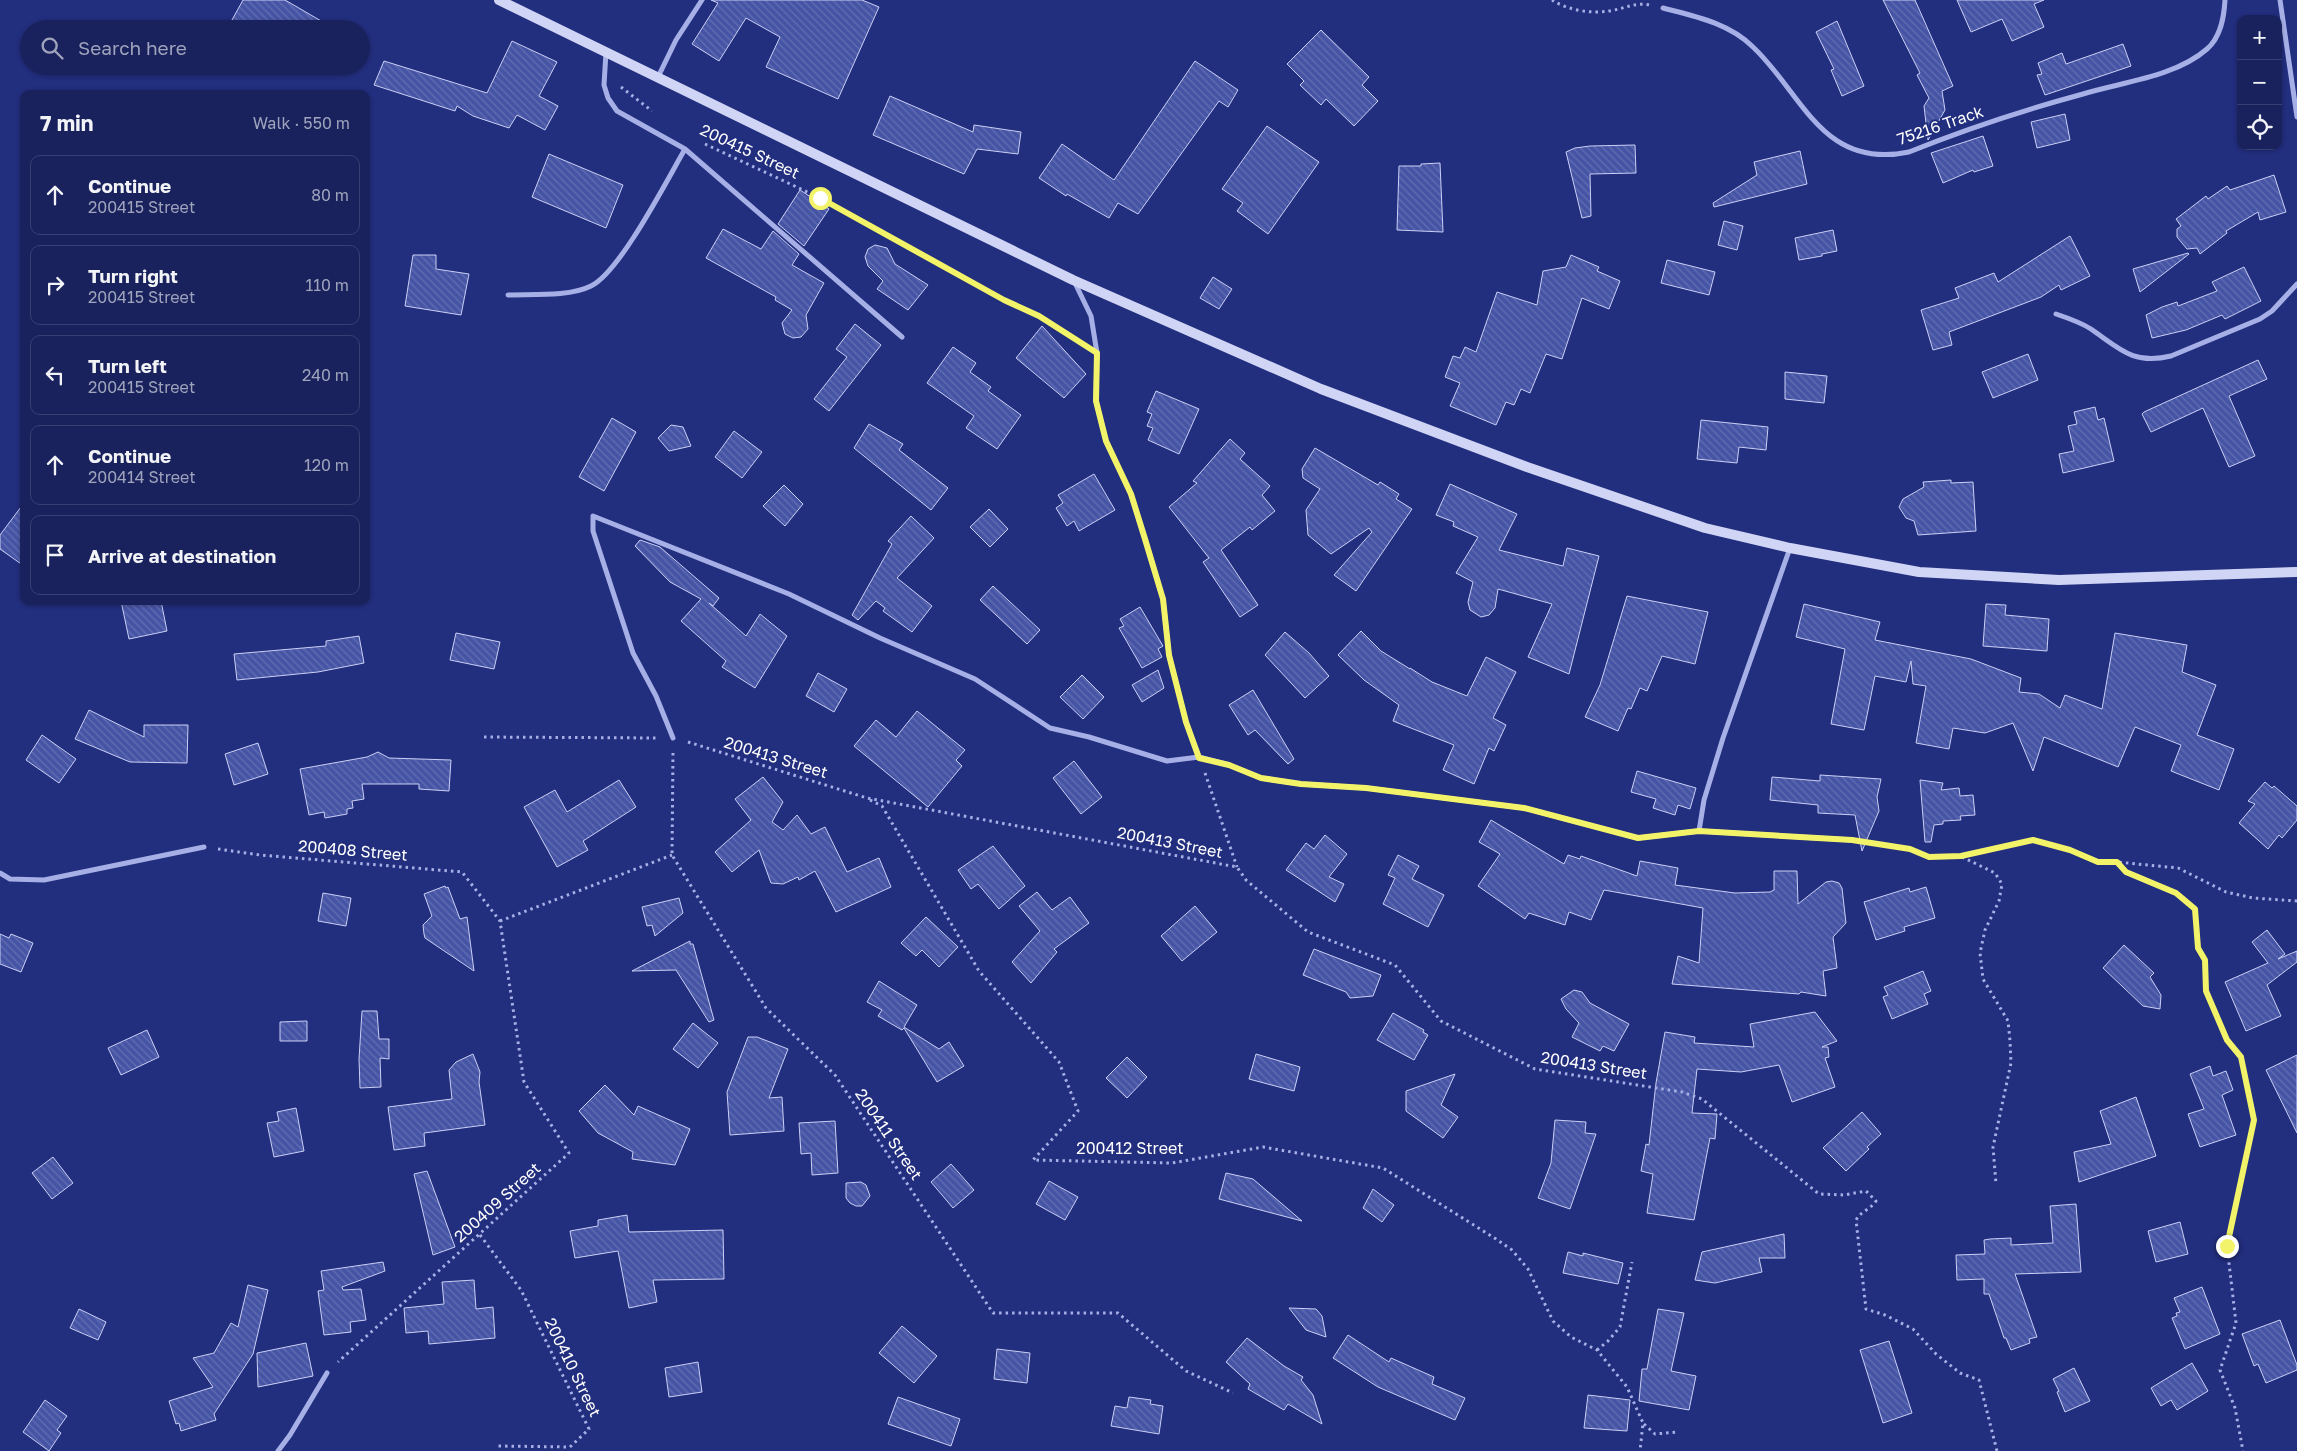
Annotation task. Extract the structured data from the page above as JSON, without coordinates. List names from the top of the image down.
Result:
{
  "streets": {
    "street": ["75216 Track"],
    "path": [
      "200415 Street",
      "200413 Street",
      "200408 Street",
      "200411 Street",
      "200412 Street",
      "200409 Street",
      "200410 Street"
    ]
  },
  "crossings": [
    ["200413 Street", "200412 Street"],
    ["200408 Street", "200409 Street"],
    ["200409 Street", "200410 Street"]
  ],
  "page": {
    "map_buttons": ["+", "−"],
    "search": "Search here",
    "heading": ["7 min", "Walk · 550 m"],
    "list": [
      ["Continue", "200415 Street", "80 m"],
      ["Turn right", "200415 Street", "110 m"],
      ["Turn left", "200415 Street", "240 m"],
      ["Continue", "200414 Street", "120 m"],
      "Arrive at destination"
    ]
  }
}
